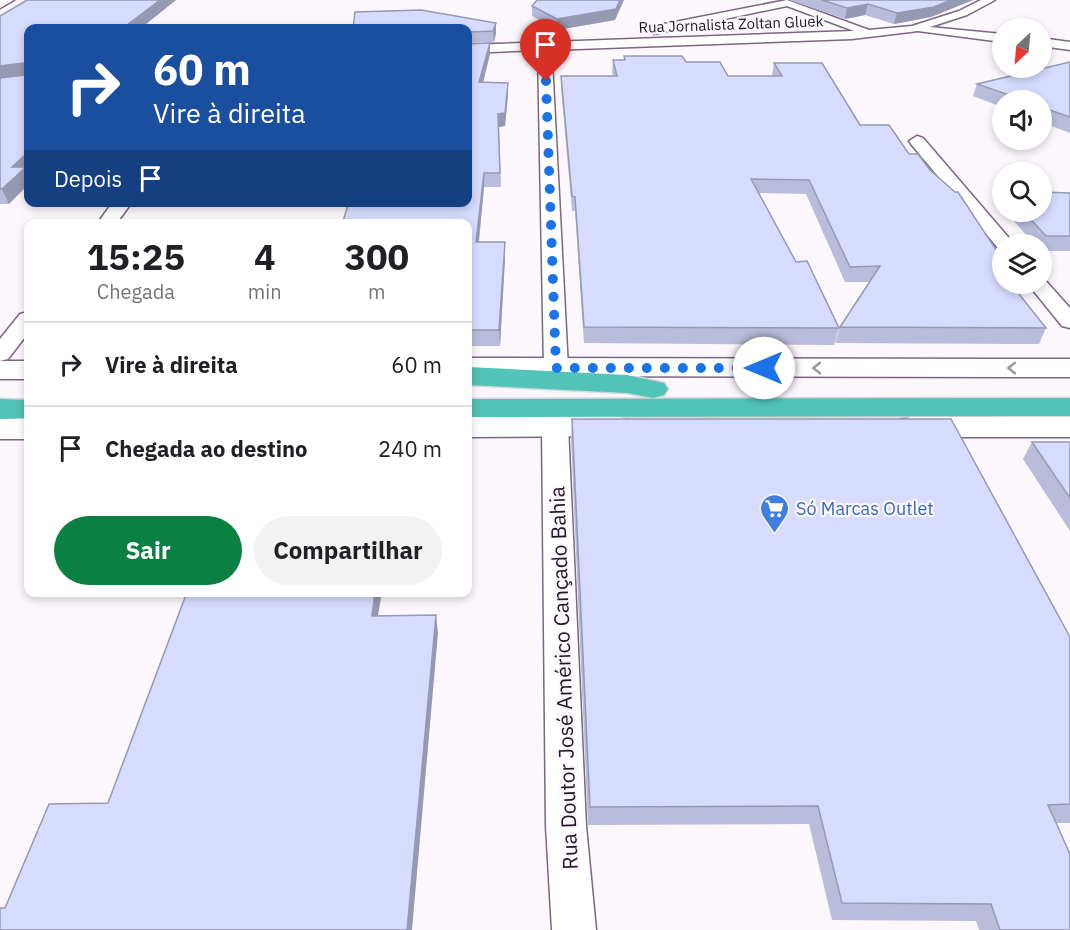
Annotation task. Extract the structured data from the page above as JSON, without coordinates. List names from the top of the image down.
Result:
{
  "streets": {
    "street": ["Rua Jornalista Zoltan Gluek", "Rua Doutor José Américo Cançado Bahia"]
  },
  "places": {
    "supermarket": ["Só Marcas Outlet"]
  },
  "north": "bottom left",
  "page": {
    "turn": ["60 m", "Vire à direita"],
    "then": "Depois",
    "eta": [
      "15:25",
      "Chegada",
      "4",
      "min",
      "300",
      "m"
    ],
    "list": [
      {
        "name": "Vire à direita",
        "value": "60 m"
      },
      {
        "name": "Chegada ao destino",
        "value": "240 m"
      }
    ],
    "buttons": ["Sair", "Compartilhar"]
  }
}
